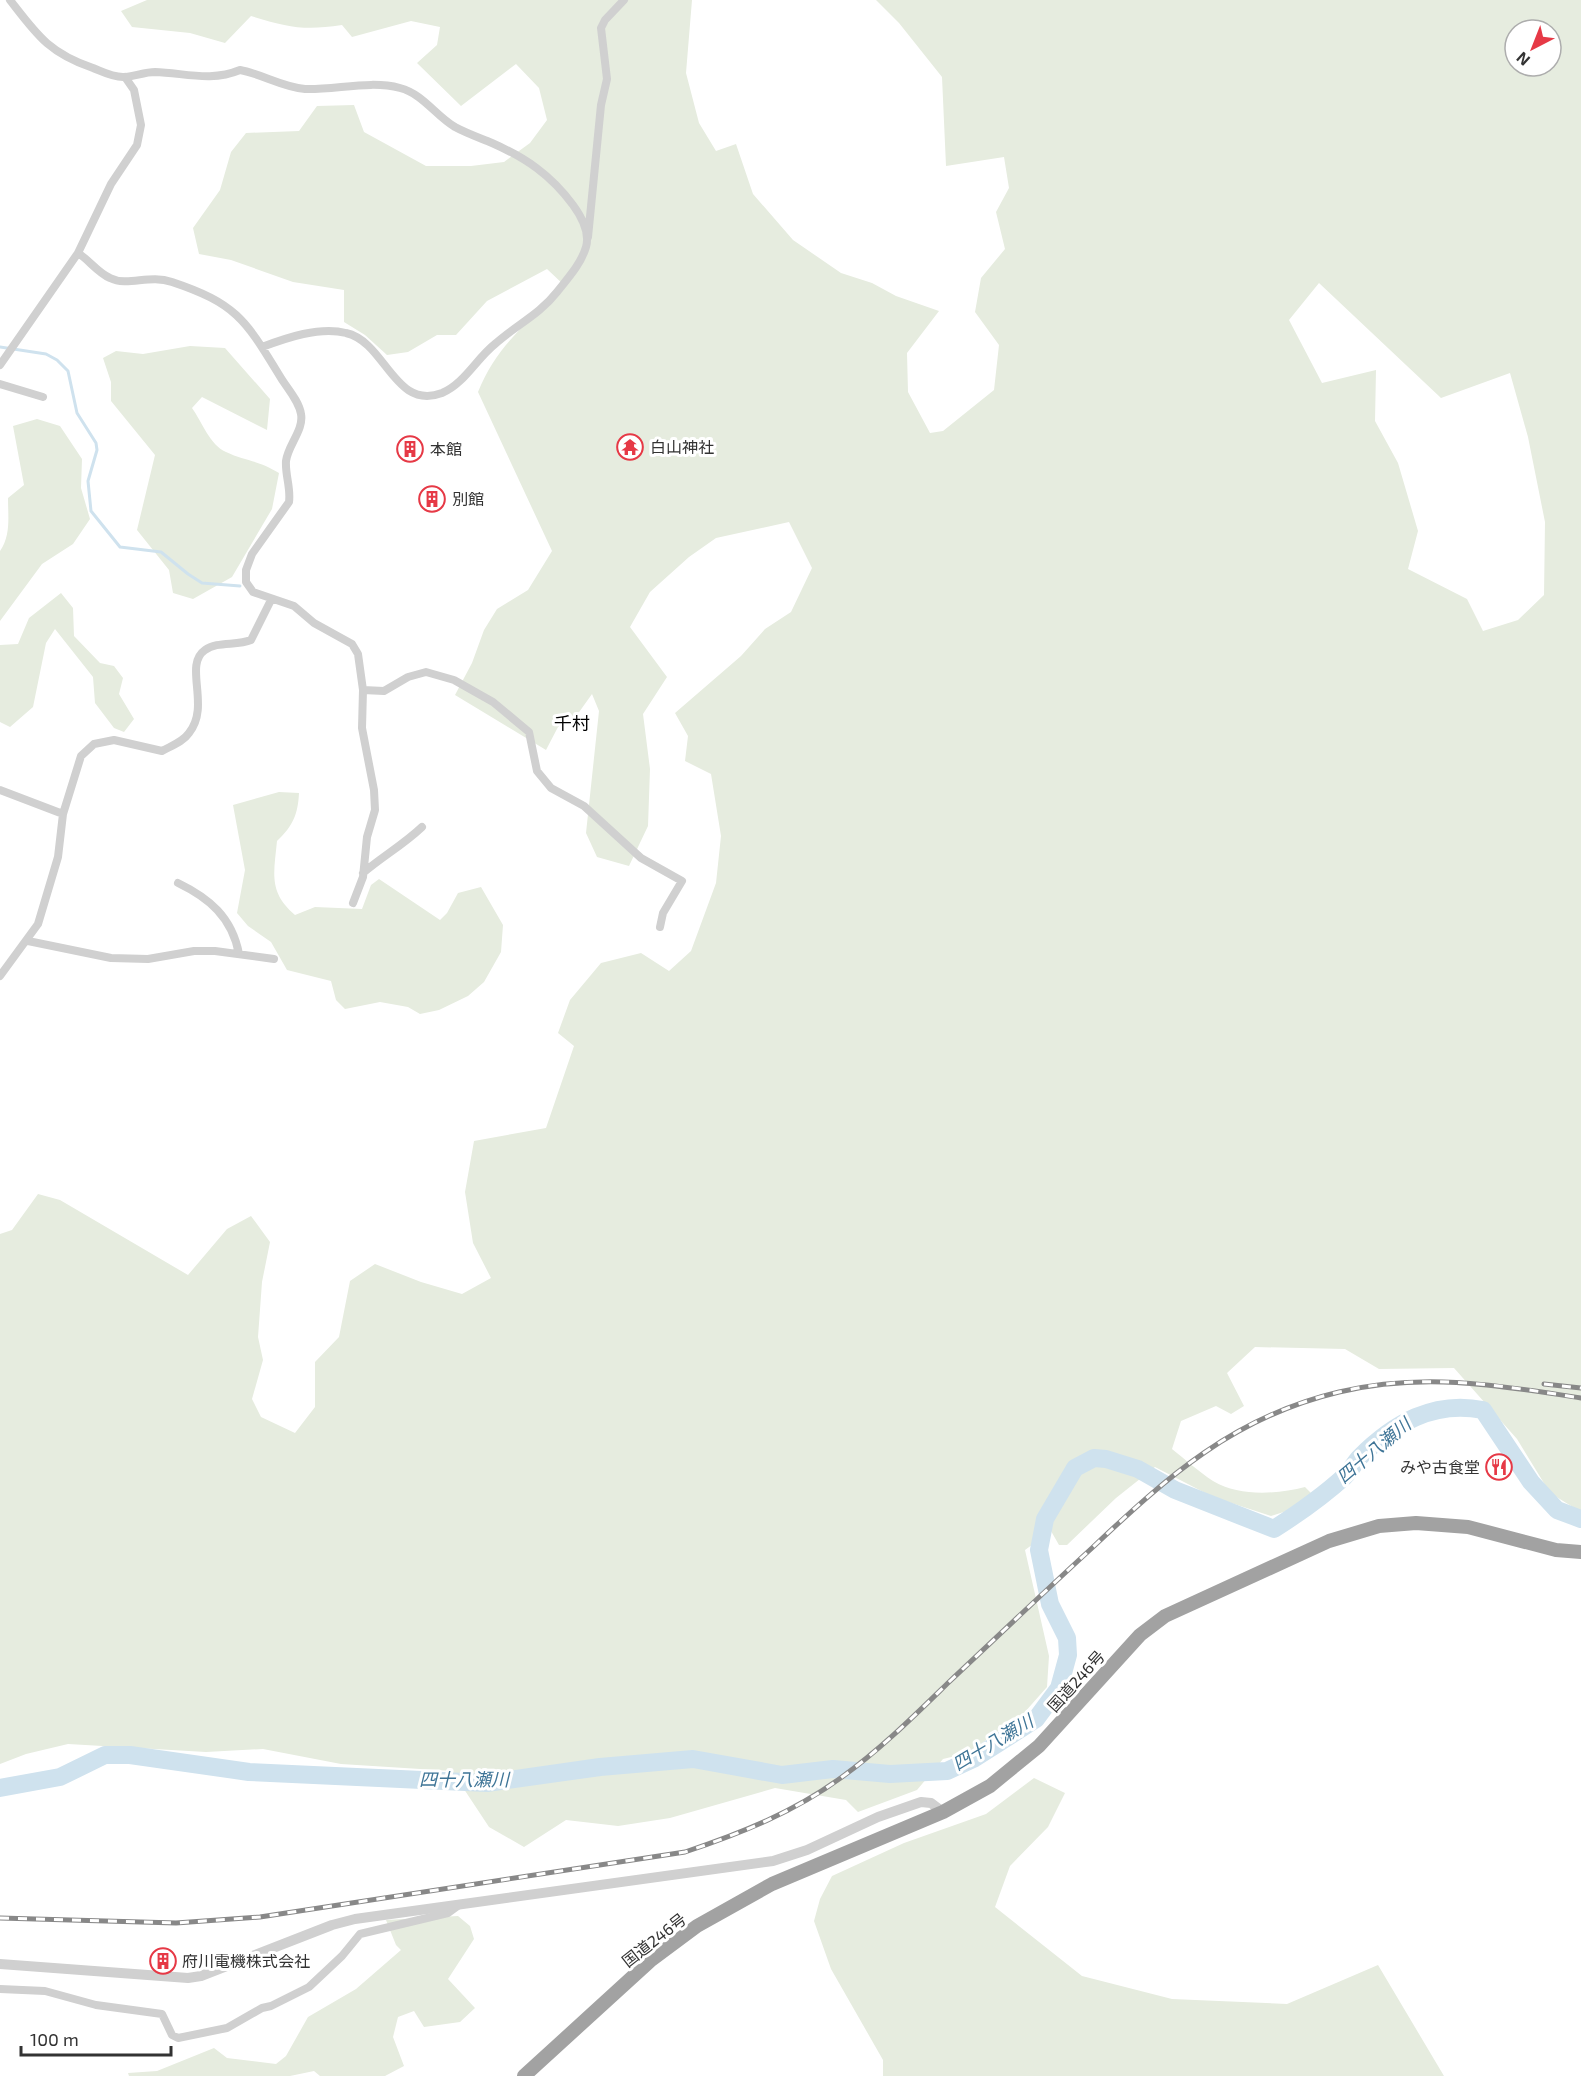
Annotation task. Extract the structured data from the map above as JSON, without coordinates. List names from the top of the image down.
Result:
{
  "streets": {
    "highway": ["国道246号"]
  },
  "districts": ["千村"],
  "water": ["四十八瀬川"],
  "places": {
    "temple": ["白山神社"],
    "building": ["本館", "別館", "府川電機株式会社"],
    "restaurant": ["みや古食堂"]
  },
  "scale_bar": "100 m",
  "north": "bottom left"
}
